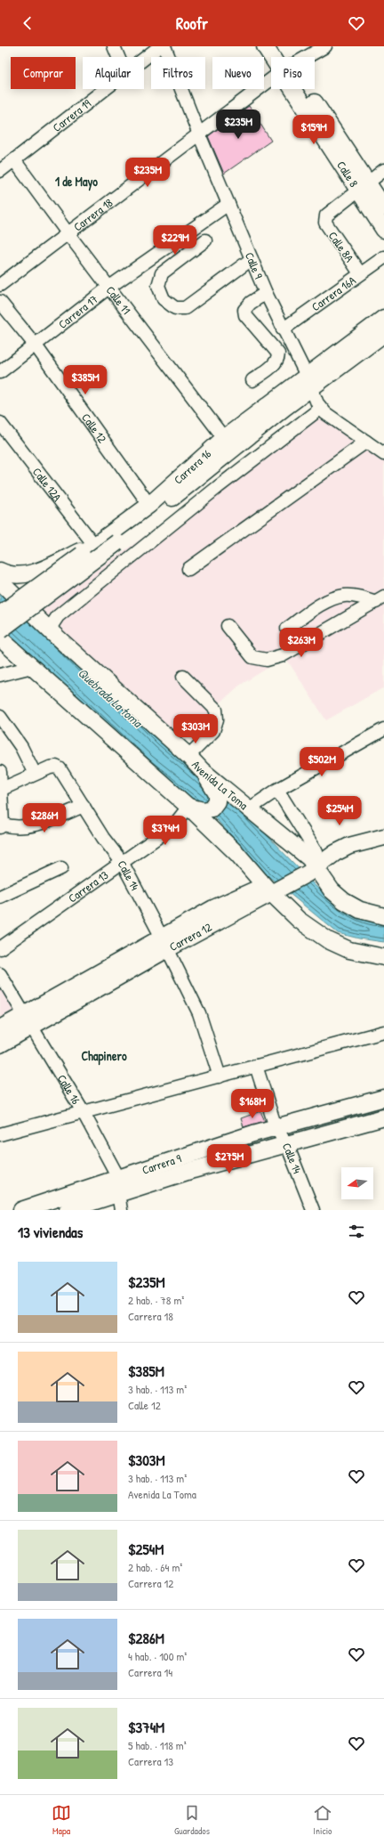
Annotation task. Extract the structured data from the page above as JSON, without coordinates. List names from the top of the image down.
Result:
{
  "streets": {
    "main road": [
      "Calle 8",
      "Carrera 16",
      "Avenida La Toma",
      "Carrera 12",
      "Carrera 9"
    ],
    "street": [
      "Carrera 19",
      "Carrera 18",
      "Calle 8A",
      "Calle 9",
      "Carrera 16A",
      "Calle 11",
      "Carrera 17",
      "Calle 12",
      "Calle 12A",
      "Calle 14",
      "Carrera 13",
      "Calle 16"
    ]
  },
  "crossings": [
    ["Carrera 19", "Calle 11"],
    ["Calle 8", "Calle 8A"],
    ["Carrera 18", "Calle 9"],
    ["Carrera 18", "Calle 11"],
    ["Calle 8A", "Carrera 16A"],
    ["Calle 9", "Carrera 16A"],
    ["Calle 9", "Carrera 17"],
    ["Calle 9", "Carrera 16"],
    ["Calle 11", "Carrera 17"],
    ["Calle 11", "Carrera 16"],
    ["Carrera 17", "Calle 12"],
    ["Calle 12", "Carrera 16"],
    ["Carrera 16", "Calle 12A"],
    ["Avenida La Toma", "Carrera 12"],
    ["Calle 14", "Carrera 13"],
    ["Calle 14", "Carrera 12"],
    ["Calle 14", "Carrera 9"],
    ["Carrera 12", "Calle 16"],
    ["Calle 16", "Carrera 9"]
  ],
  "districts": ["1 de Mayo", "Chapinero"],
  "water": ["Quebrada La toma"],
  "north": "left",
  "page": {
    "header": "Roofr",
    "chip": [
      "Comprar",
      "Alquilar",
      "Filtros",
      "Nuevo",
      "Piso"
    ],
    "price": [
      "$235M",
      "$159M",
      "$235M",
      "$229M",
      "$385M",
      "$263M",
      "$303M",
      "$502M",
      "$254M",
      "$286M",
      "$374M",
      "$168M",
      "$275M"
    ],
    "heading": "13 viviendas",
    "list": [
      {
        "name": "$235M",
        "note": "2 hab. · 78 m² · Carrera 18"
      },
      {
        "name": "$385M",
        "note": "3 hab. · 113 m² · Calle 12"
      },
      {
        "name": "$303M",
        "note": "3 hab. · 113 m² · Avenida La Toma"
      },
      {
        "name": "$254M",
        "note": "2 hab. · 64 m² · Carrera 12"
      },
      {
        "name": "$286M",
        "note": "4 hab. · 100 m² · Carrera 14"
      },
      {
        "name": "$374M",
        "note": "5 hab. · 118 m² · Carrera 13"
      }
    ],
    "tabs": ["Mapa", "Guardados", "Inicio"]
  }
}
